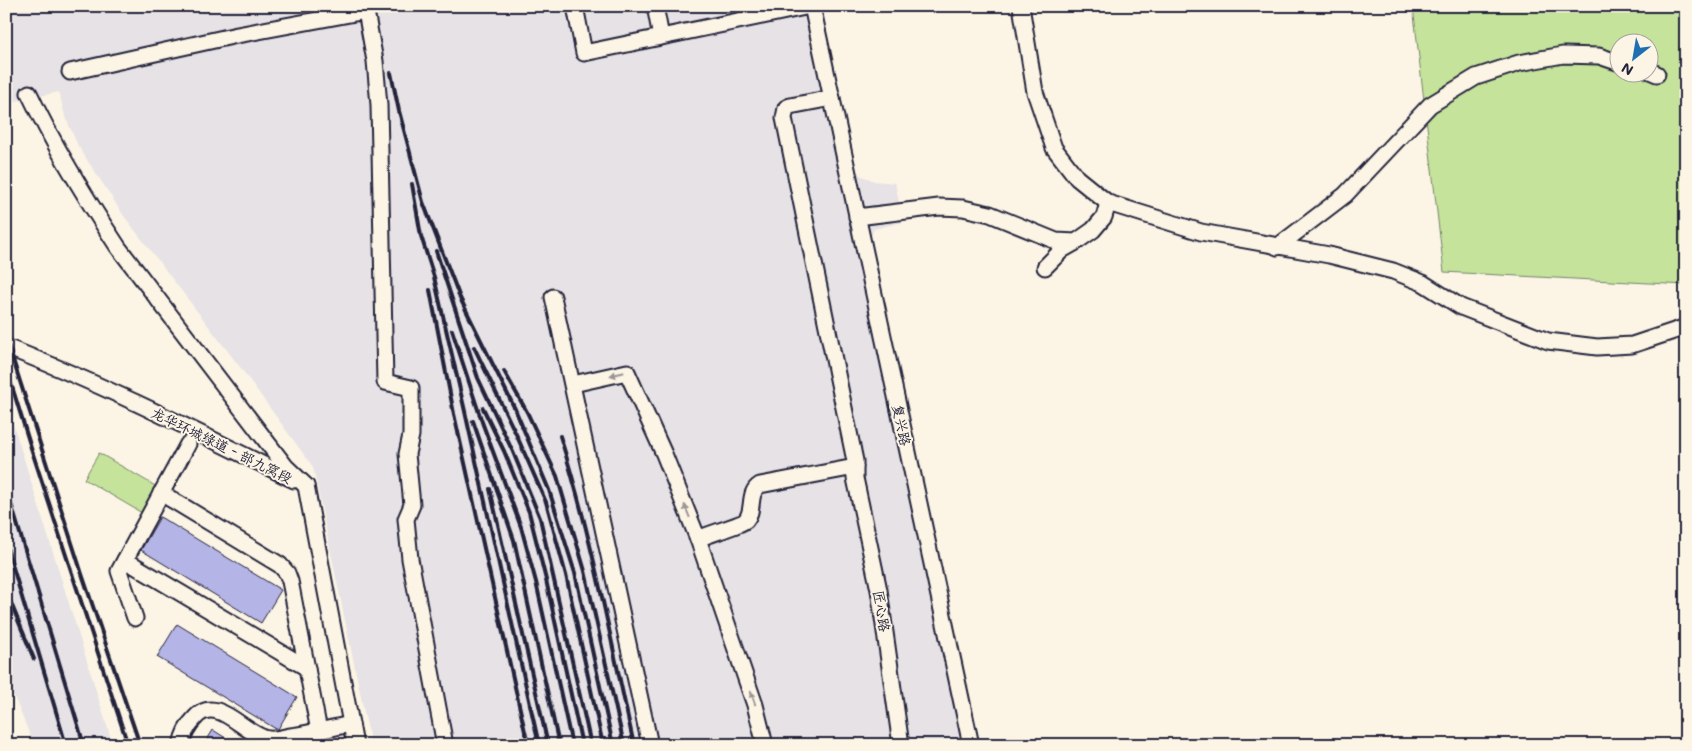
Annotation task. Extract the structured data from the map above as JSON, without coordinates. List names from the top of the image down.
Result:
{
  "streets": {
    "street": ["复兴路", "龙华环城绿道 - 部九窝段", "匠心路"]
  },
  "crossings": [
    ["复兴路", "匠心路"]
  ],
  "north": "bottom left"
}
